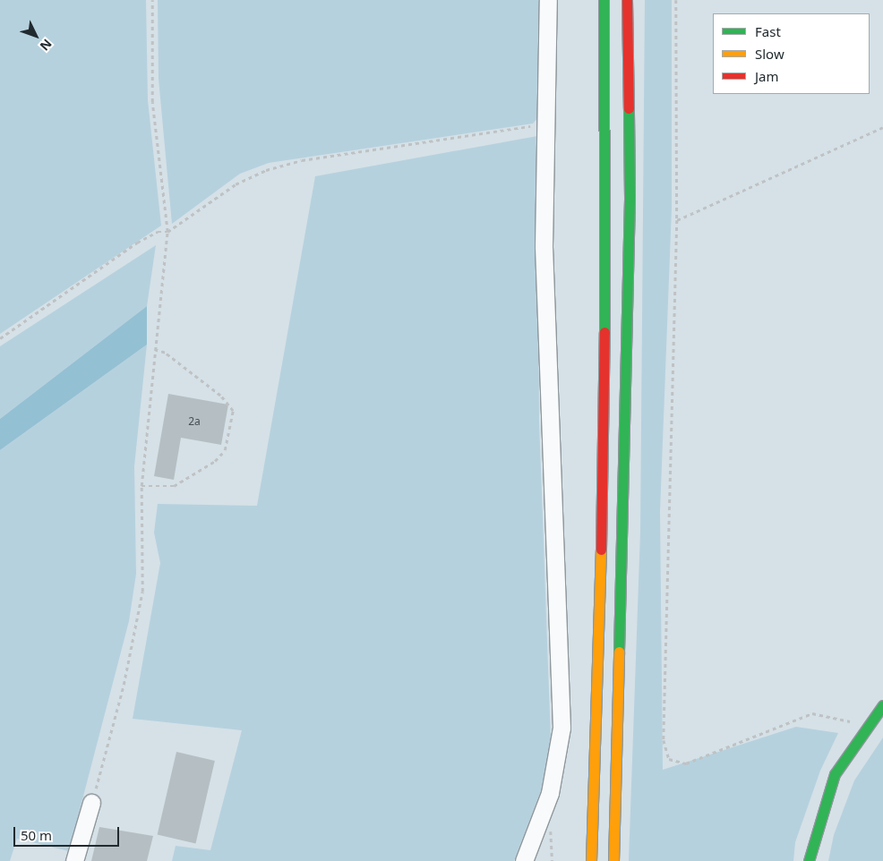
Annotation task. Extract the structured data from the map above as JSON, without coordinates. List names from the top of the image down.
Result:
{
  "house_numbers": ["2a"],
  "legend": ["Fast", "Slow", "Jam"],
  "scale_bar": "50 m",
  "north": "bottom right"
}
